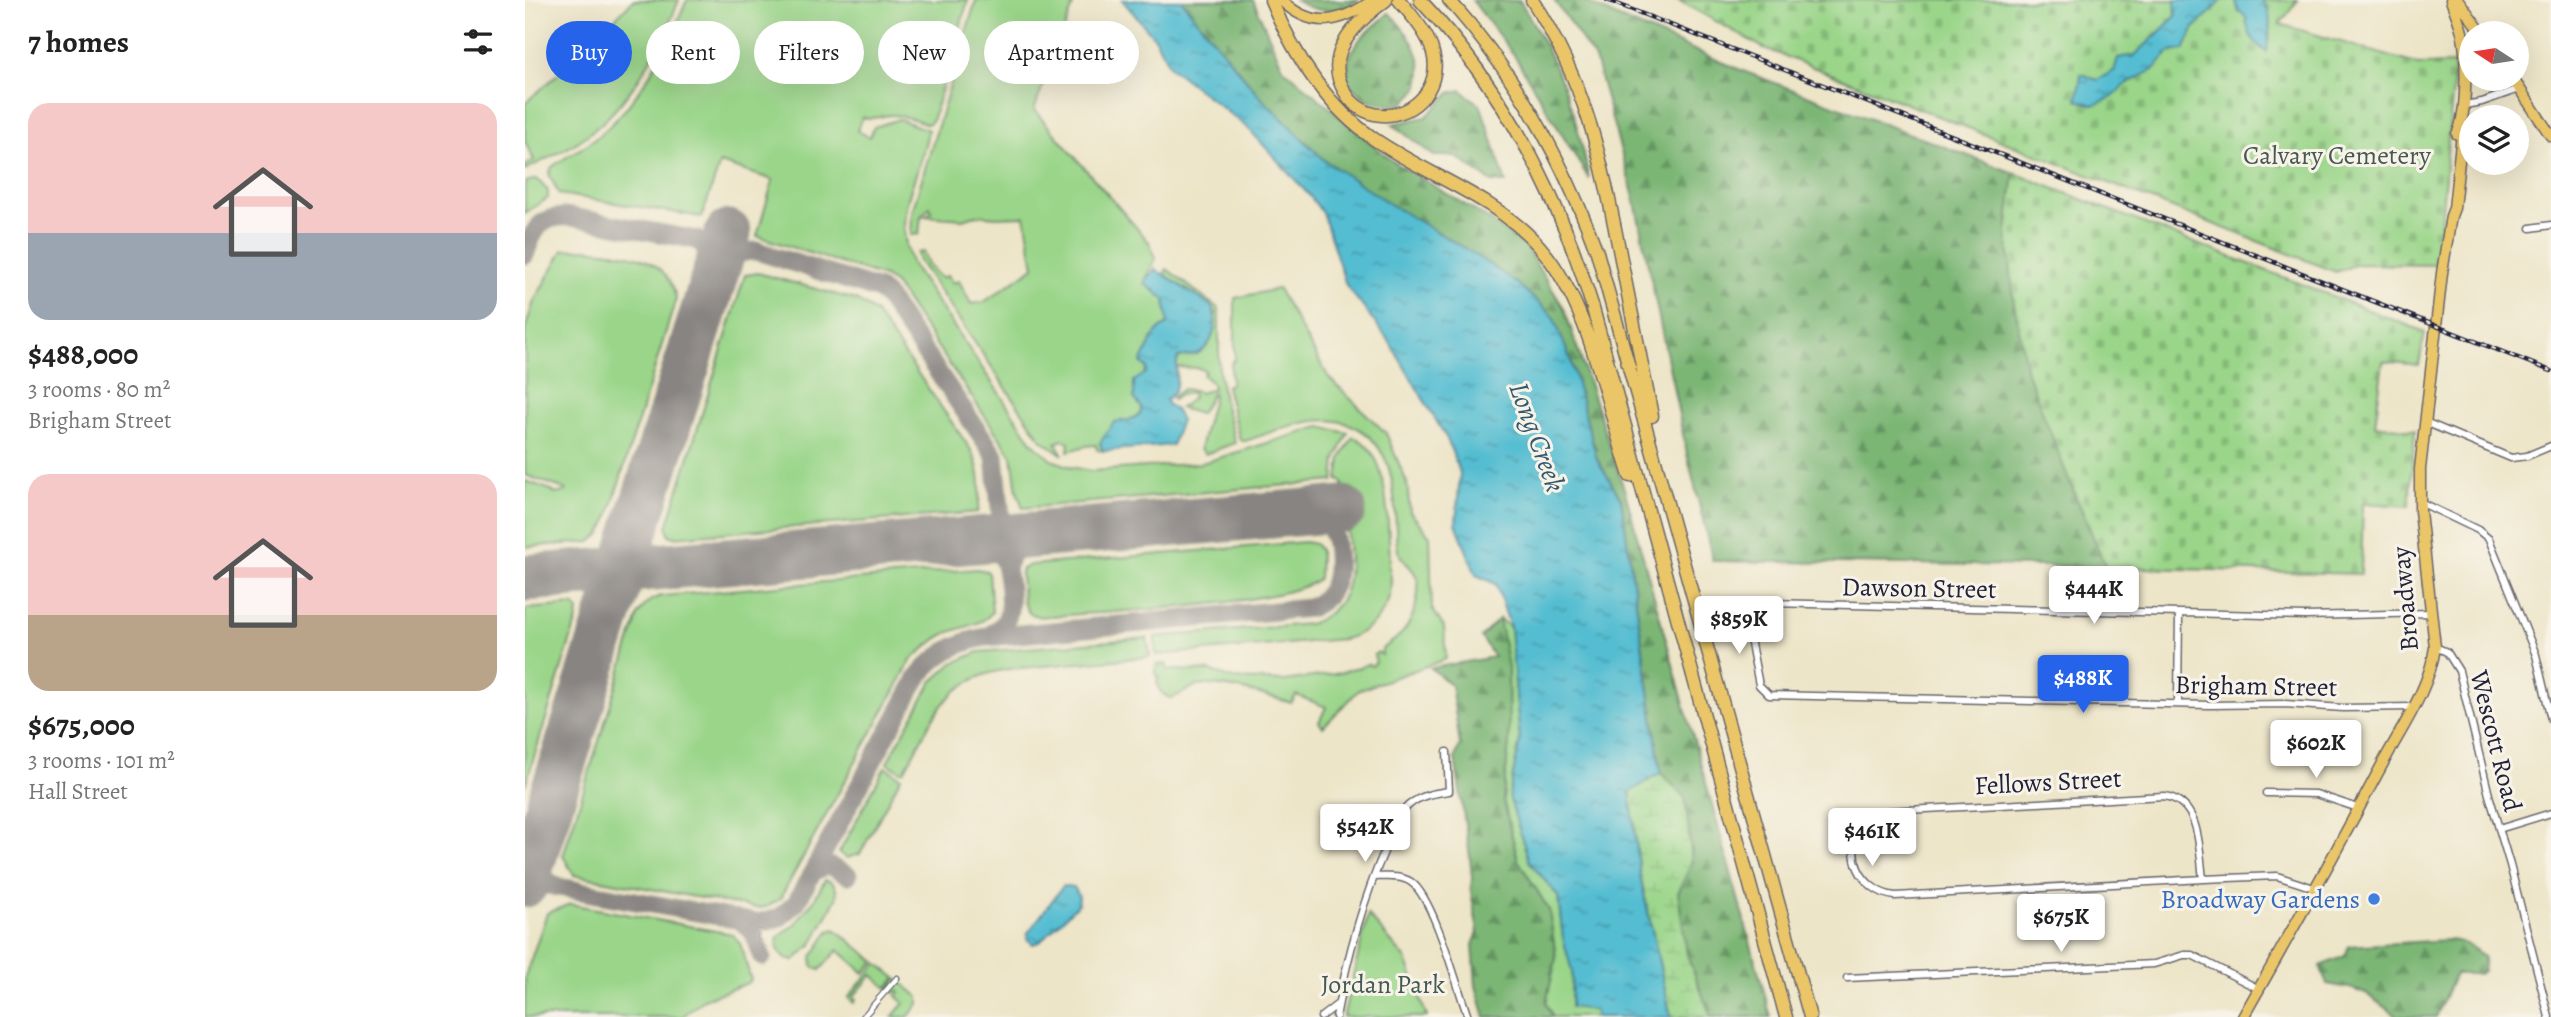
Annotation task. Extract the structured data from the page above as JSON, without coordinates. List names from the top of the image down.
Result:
{
  "streets": {
    "main road": ["Broadway"],
    "street": [
      "Dawson Street",
      "Brigham Street",
      "Wescott Road",
      "Fellows Street"
    ]
  },
  "crossings": [
    ["Dawson Street", "Broadway"],
    ["Dawson Street", "Brigham Street"],
    ["Broadway", "Brigham Street"],
    ["Broadway", "Wescott Road"],
    ["Broadway", "Fellows Street"]
  ],
  "water": ["Long Creek"],
  "parks": ["Calvary Cemetery", "Jordan Park"],
  "places": ["Broadway Gardens"],
  "north": "left",
  "page": {
    "heading": "7 homes",
    "chip": [
      "Buy",
      "Rent",
      "Filters",
      "New",
      "Apartment"
    ],
    "list": [
      {
        "name": "$488,000",
        "note": "3 rooms · 80 m² · Brigham Street"
      },
      {
        "name": "$675,000",
        "note": "3 rooms · 101 m² · Hall Street"
      }
    ],
    "price": [
      "$444K",
      "$859K",
      "$488K",
      "$602K",
      "$542K",
      "$461K",
      "$675K"
    ]
  }
}
